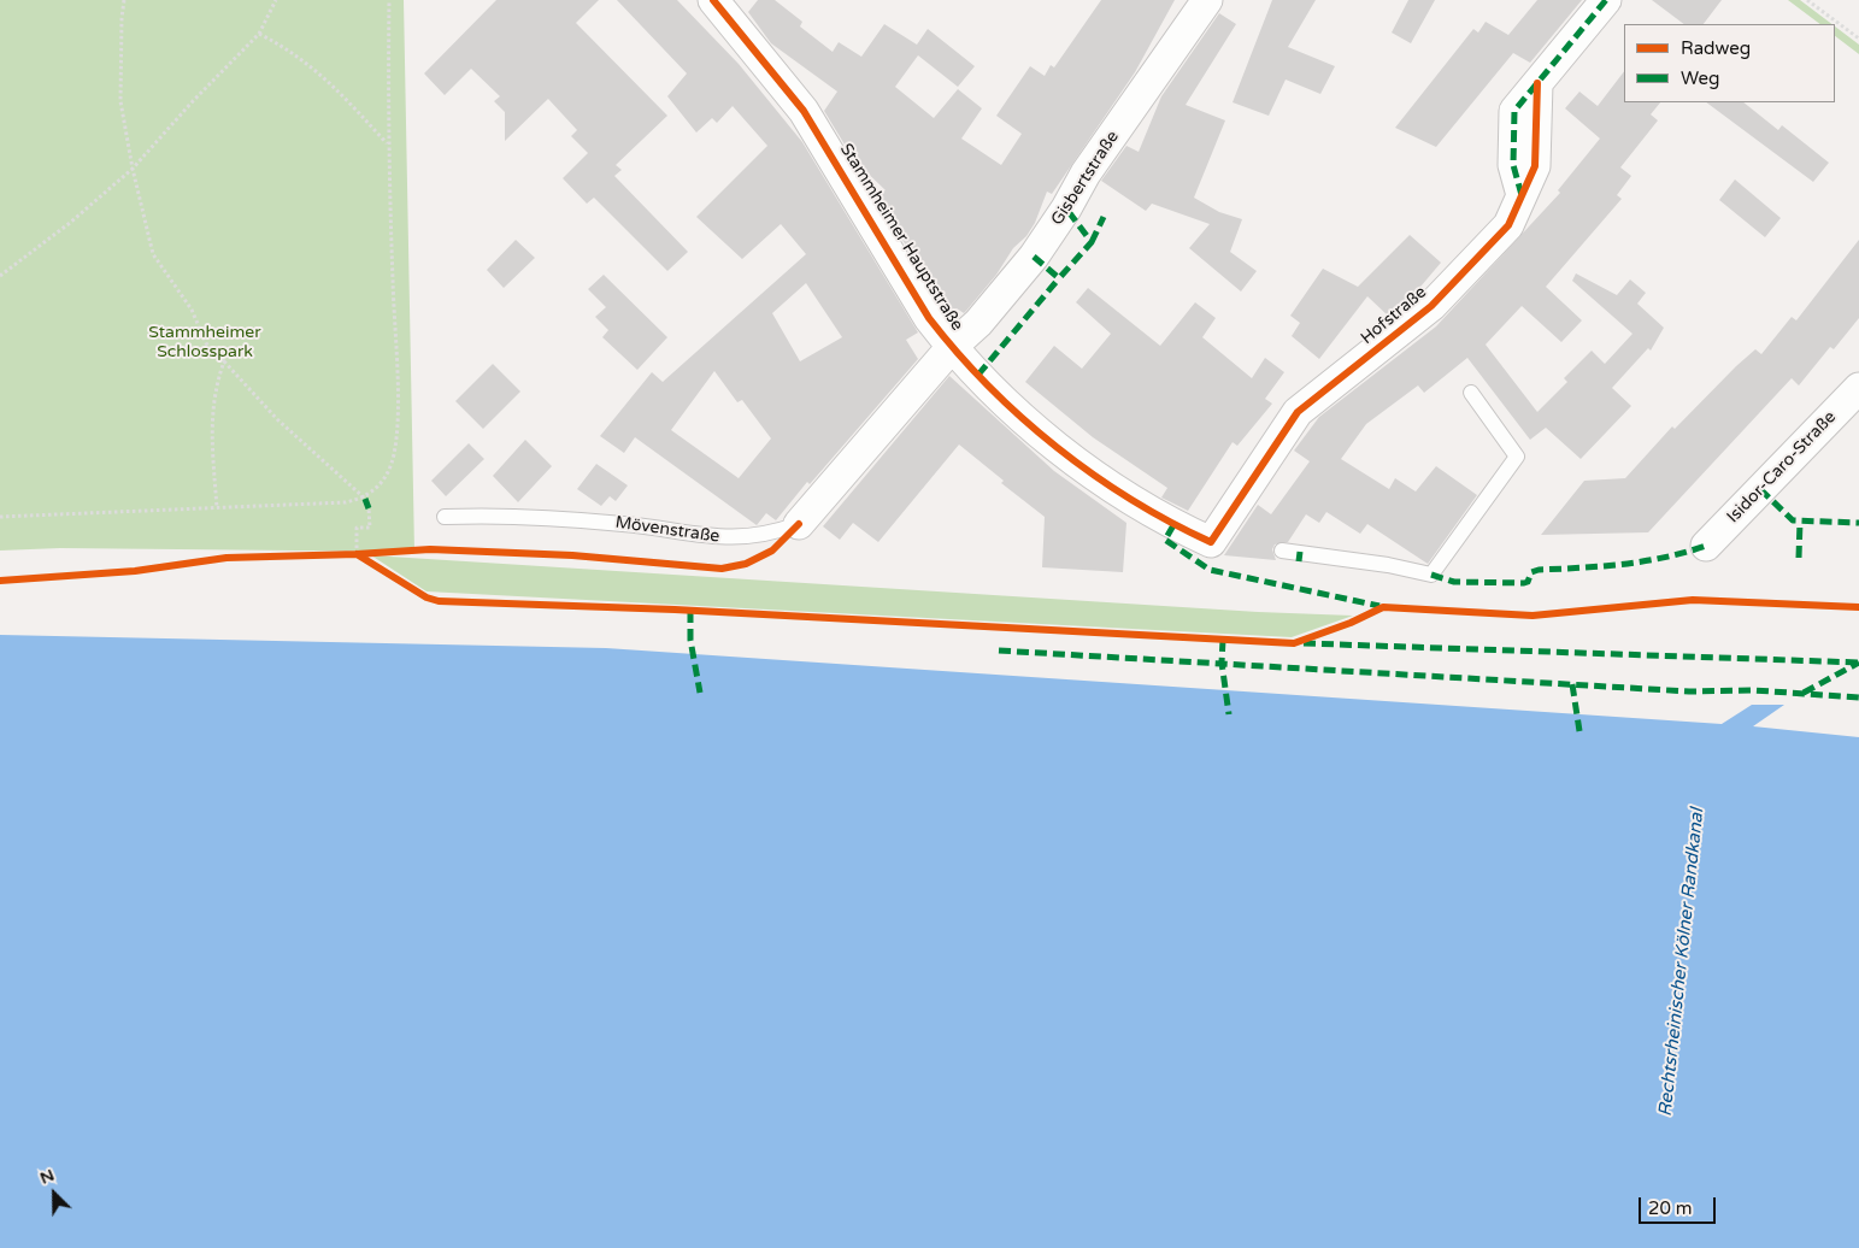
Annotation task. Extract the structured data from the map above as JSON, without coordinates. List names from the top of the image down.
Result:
{
  "streets": {
    "street": [
      "Gisbertstraße",
      "Stammheimer Hauptstraße",
      "Hofstraße",
      "Isidor-Caro-Straße",
      "Mövenstraße"
    ]
  },
  "crossings": [
    ["Gisbertstraße", "Stammheimer Hauptstraße"],
    ["Gisbertstraße", "Mövenstraße"],
    ["Stammheimer Hauptstraße", "Hofstraße"],
    ["Stammheimer Hauptstraße", "Mövenstraße"]
  ],
  "water": ["Rechtsrheinischer Kölner Randkanal"],
  "parks": ["Stammheimer Schlosspark"],
  "legend": ["Radweg", "Weg"],
  "scale_bar": "20 m",
  "north": "top left"
}
